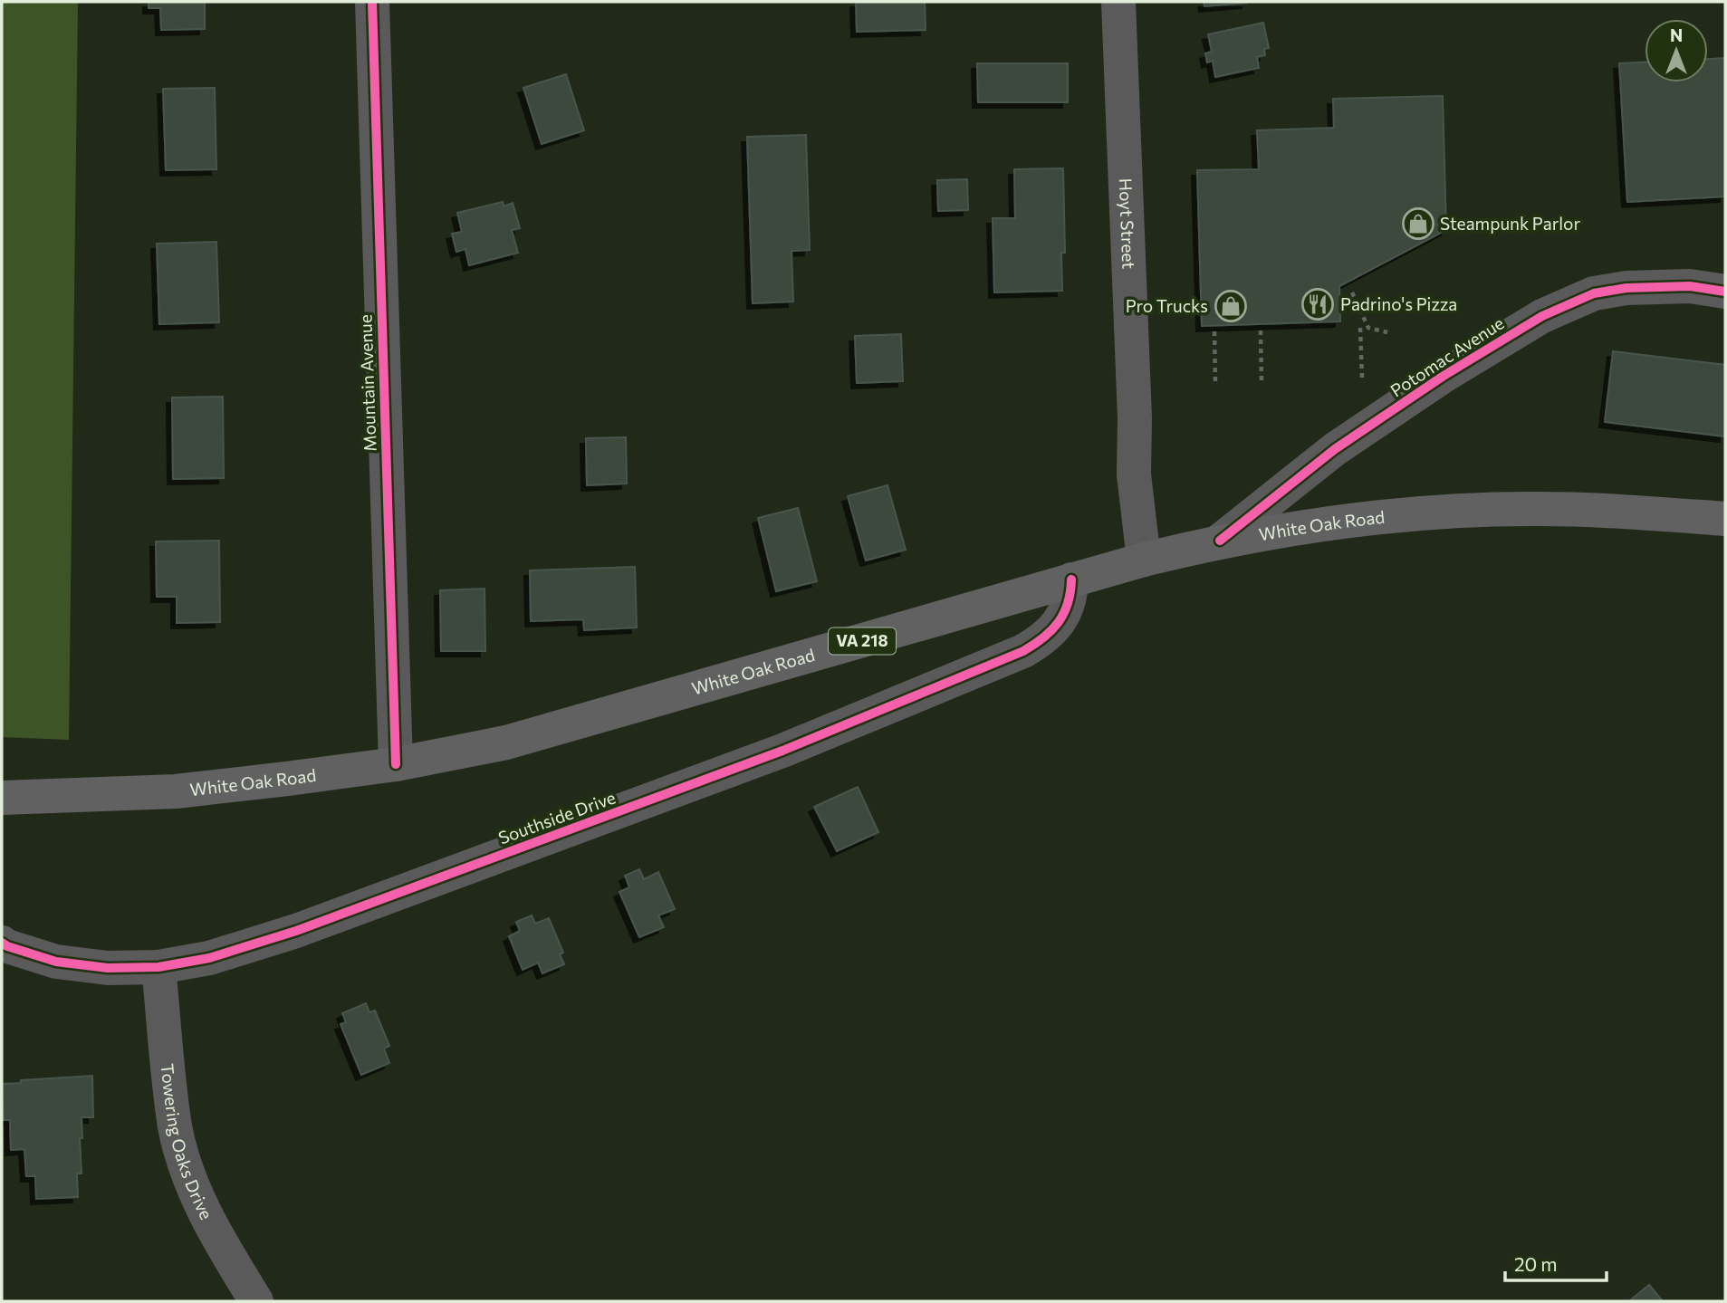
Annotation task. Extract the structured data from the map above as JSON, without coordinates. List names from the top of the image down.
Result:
{
  "streets": {
    "main road": ["White Oak Road", "VA 218"],
    "street": [
      "Hoyt Street",
      "Potomac Avenue",
      "Mountain Avenue",
      "Southside Drive",
      "Towering Oaks Drive"
    ]
  },
  "crossings": [
    ["Hoyt Street", "White Oak Road"],
    ["Potomac Avenue", "White Oak Road"],
    ["Mountain Avenue", "White Oak Road"],
    ["White Oak Road", "Southside Drive"],
    ["Southside Drive", "Towering Oaks Drive"]
  ],
  "places": {
    "shop": ["Steampunk Parlor", "Pro Trucks"],
    "restaurant": ["Padrino's Pizza"]
  },
  "scale_bar": "20 m",
  "north": "top"
}
